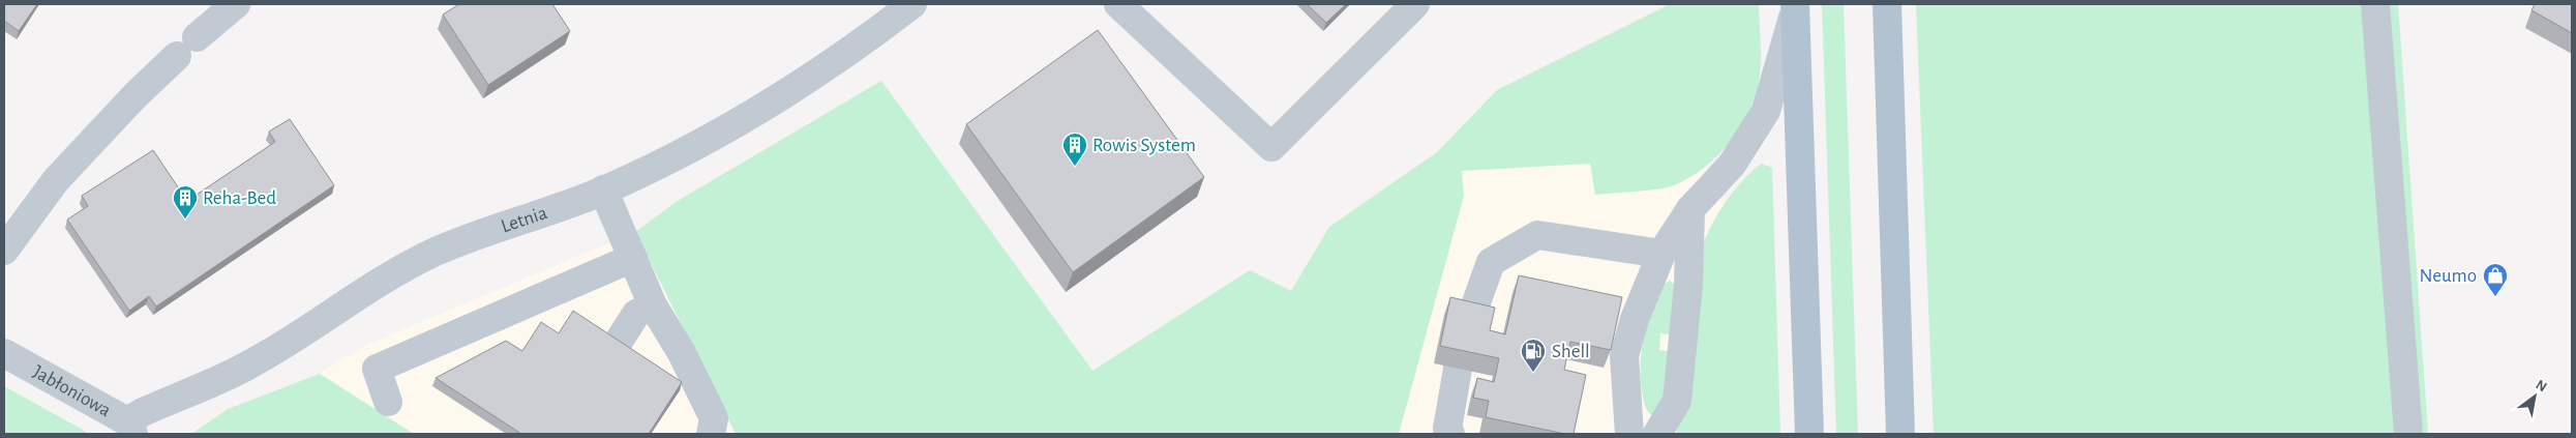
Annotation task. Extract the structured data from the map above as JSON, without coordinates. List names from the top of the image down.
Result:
{
  "streets": {
    "street": ["Letnia", "Jabłoniowa"]
  },
  "crossings": [
    ["Letnia", "Jabłoniowa"]
  ],
  "places": {
    "building": ["Rowis System", "Reha-Bed"],
    "shop": ["Neumo"],
    "fuel station": ["Shell"]
  },
  "north": "top right"
}
